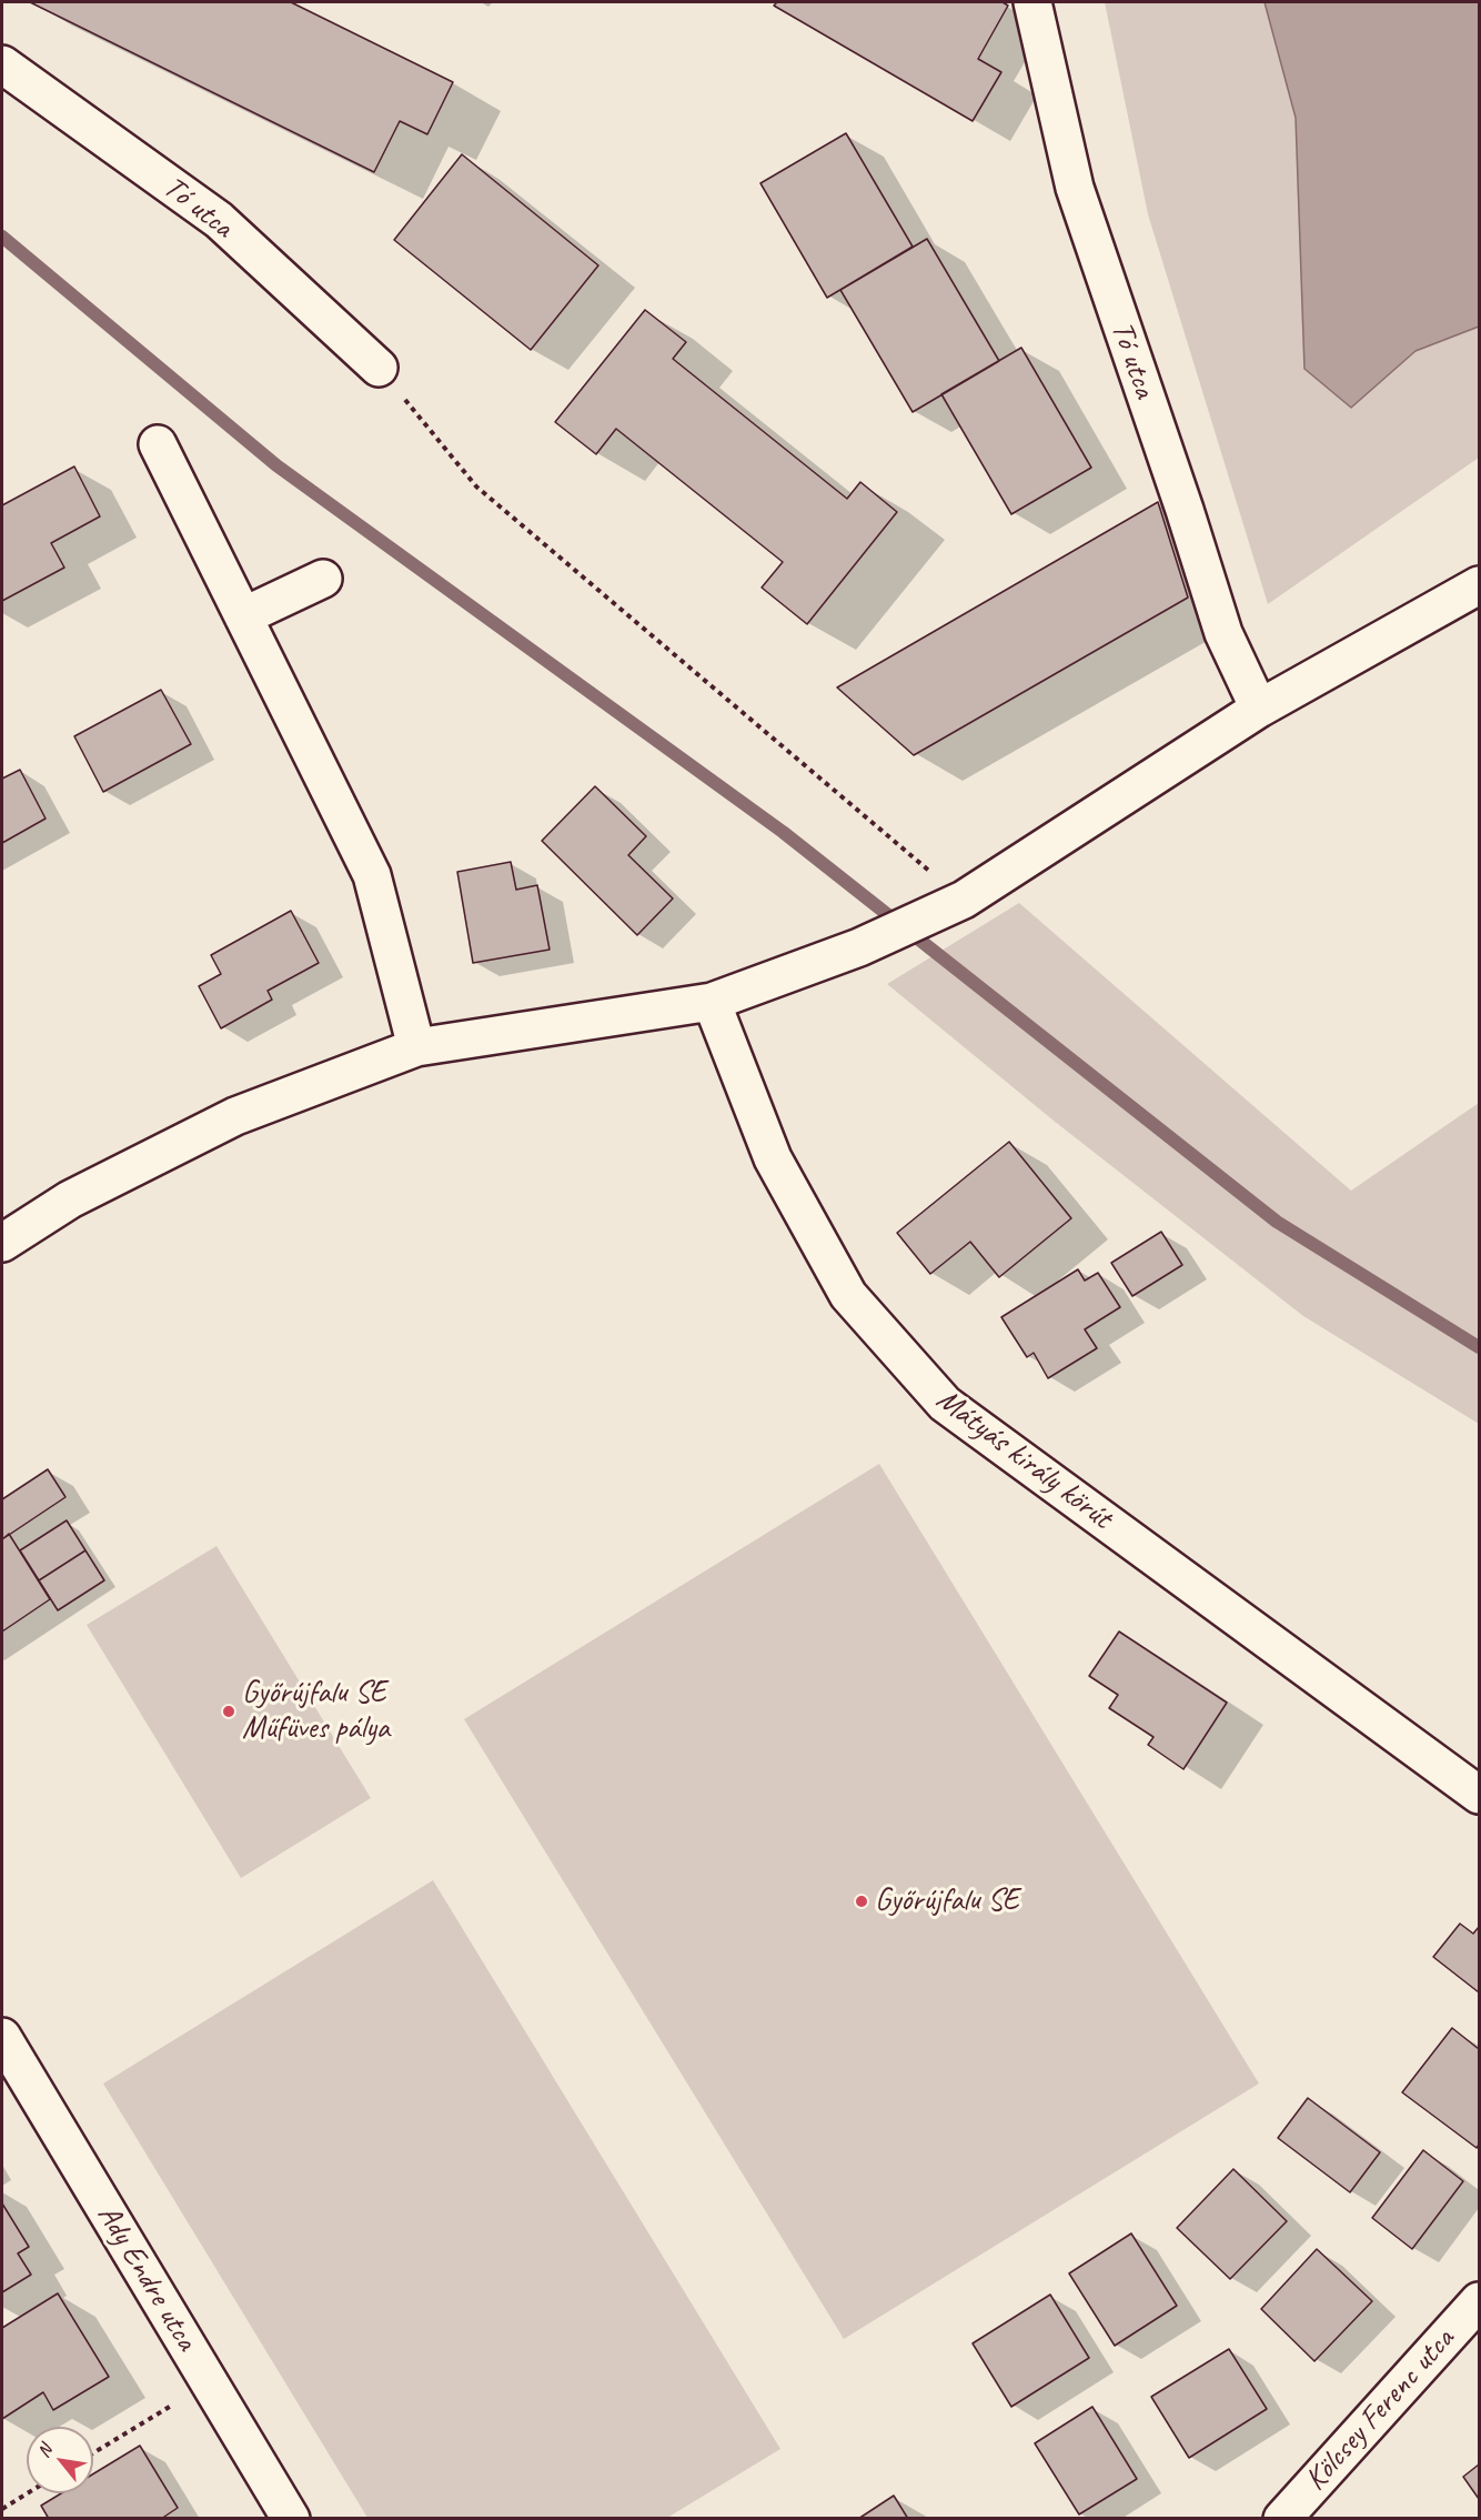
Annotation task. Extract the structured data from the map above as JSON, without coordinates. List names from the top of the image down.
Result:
{
  "streets": {
    "street": [
      "Tó utca",
      "Mátyás király körút",
      "Ady Endre utca",
      "Kölcsey Ferenc utca"
    ]
  },
  "places": ["Győrújfalu SE Műfüves pálya", "Győrújfalu SE"],
  "north": "top left"
}
